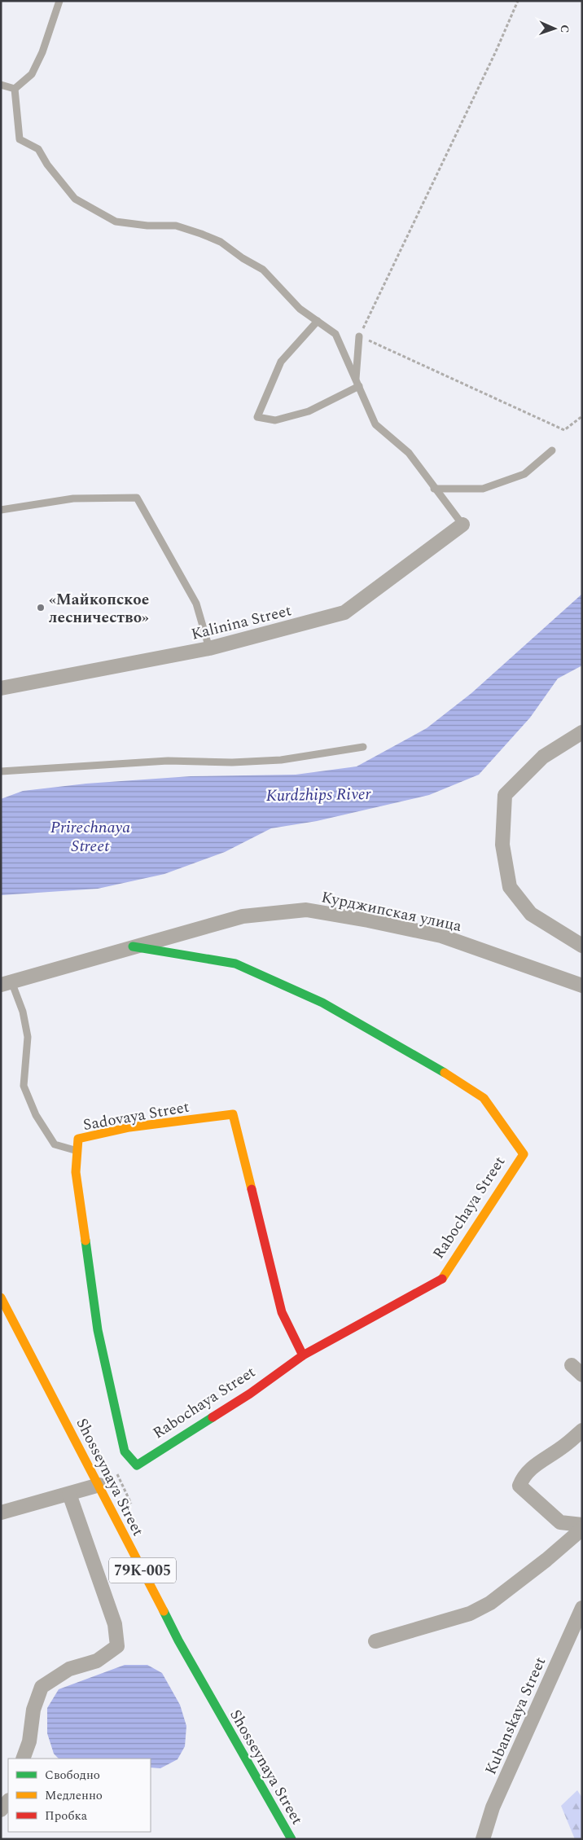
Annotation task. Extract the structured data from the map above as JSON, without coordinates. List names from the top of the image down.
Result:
{
  "streets": {
    "street": [
      "Kalinina Street",
      "Курджипская улица",
      "Sadovaya Street",
      "Rabochaya Street",
      "Shosseynaya Street",
      "79К-005",
      "Kubanskaya Street"
    ]
  },
  "crossings": [
    ["Курджипская улица", "Rabochaya Street"],
    ["Sadovaya Street", "Rabochaya Street"]
  ],
  "water": ["Kurdzhips River", "Prirechnaya Street"],
  "places": ["«Майкопское лесничество»"],
  "legend": ["Свободно", "Медленно", "Пробка"],
  "north": "right"
}
